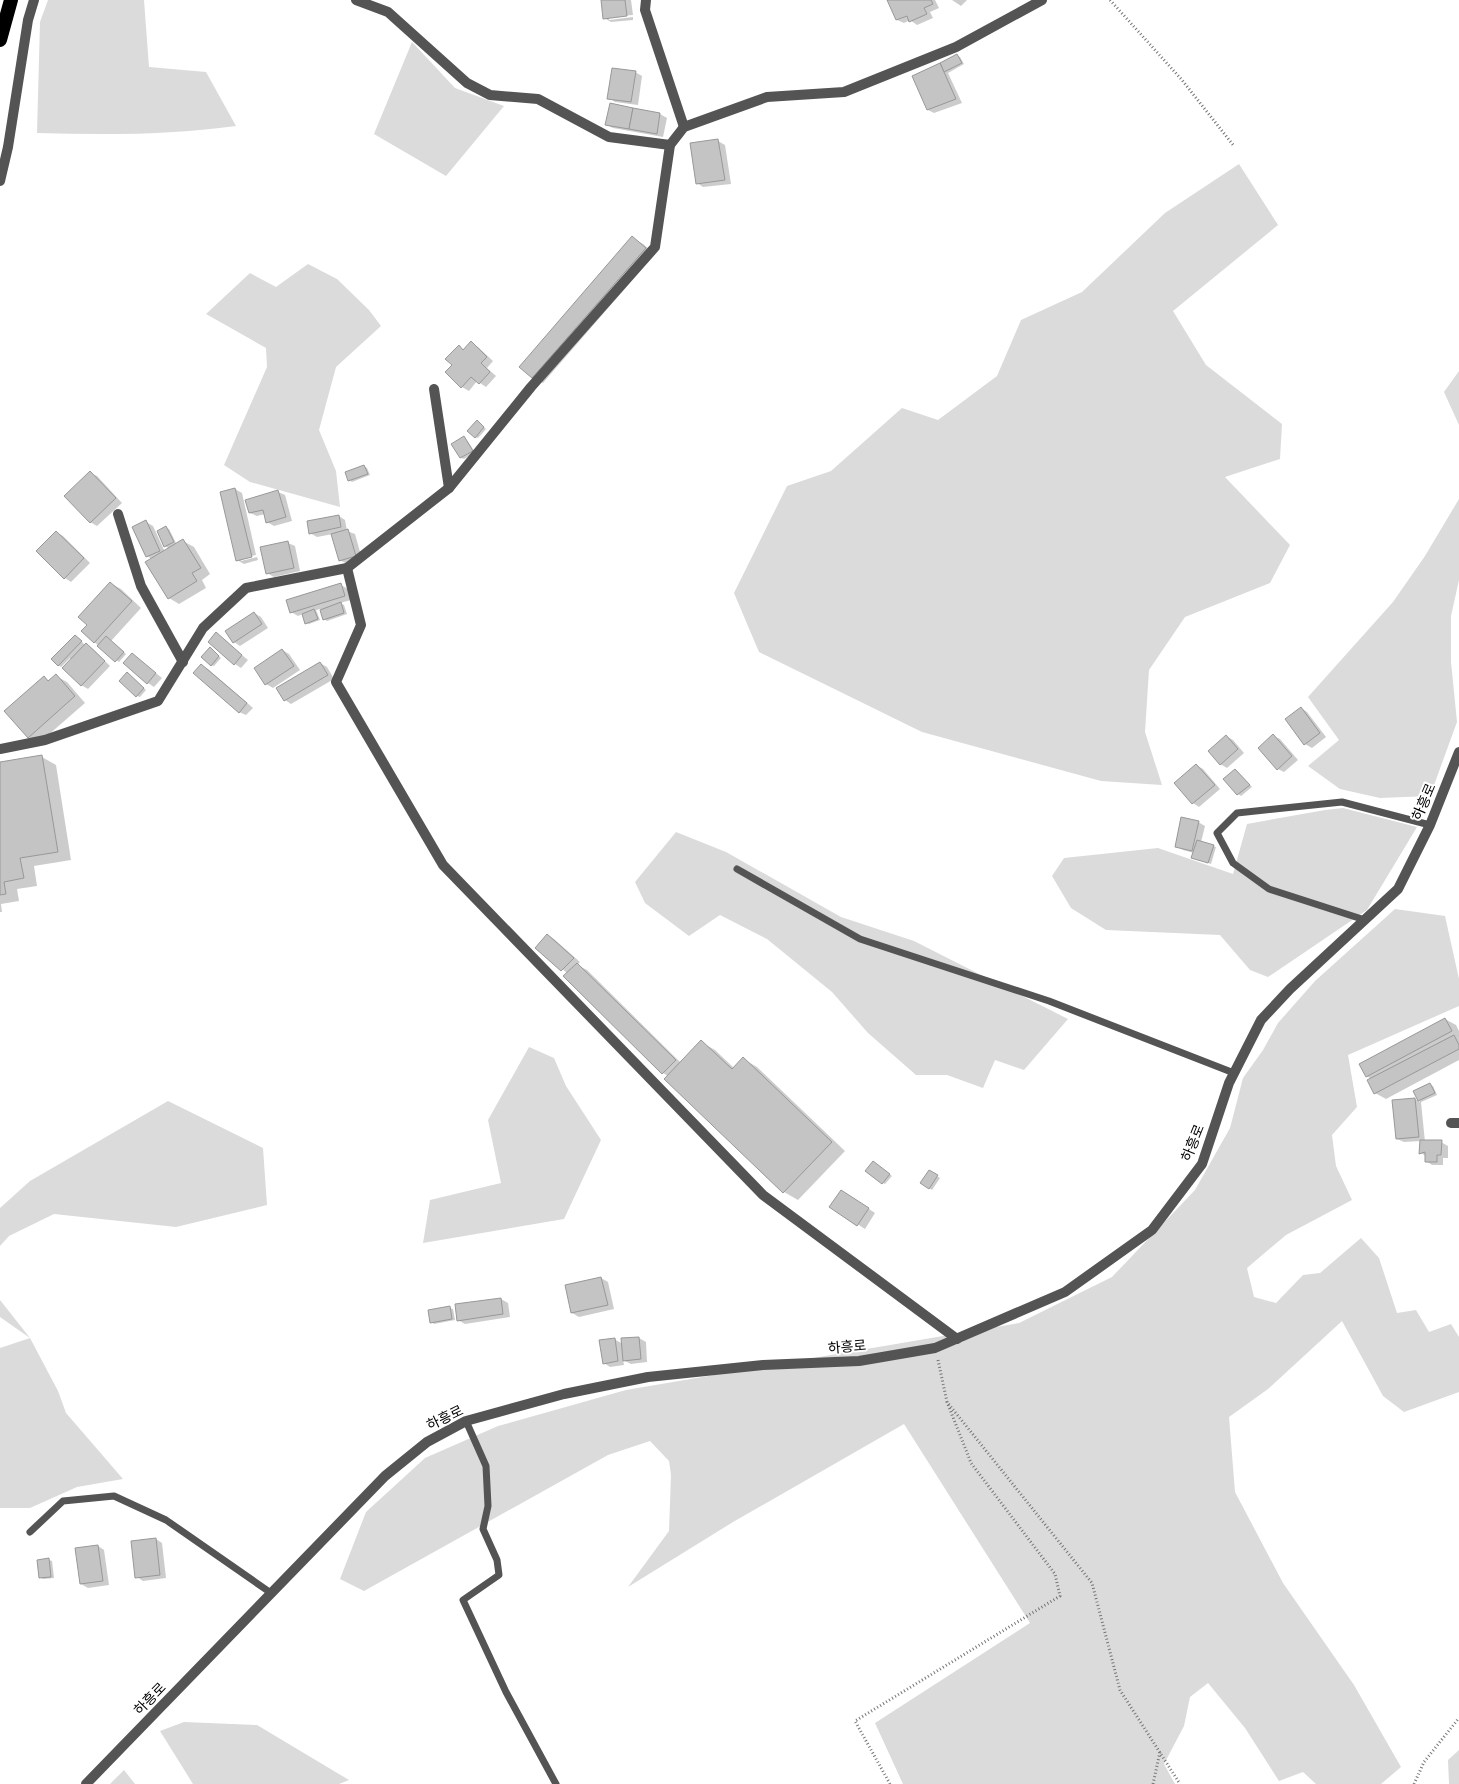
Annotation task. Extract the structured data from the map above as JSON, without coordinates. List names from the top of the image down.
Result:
{
  "streets": {
    "street": ["하흥로"]
  }
}
